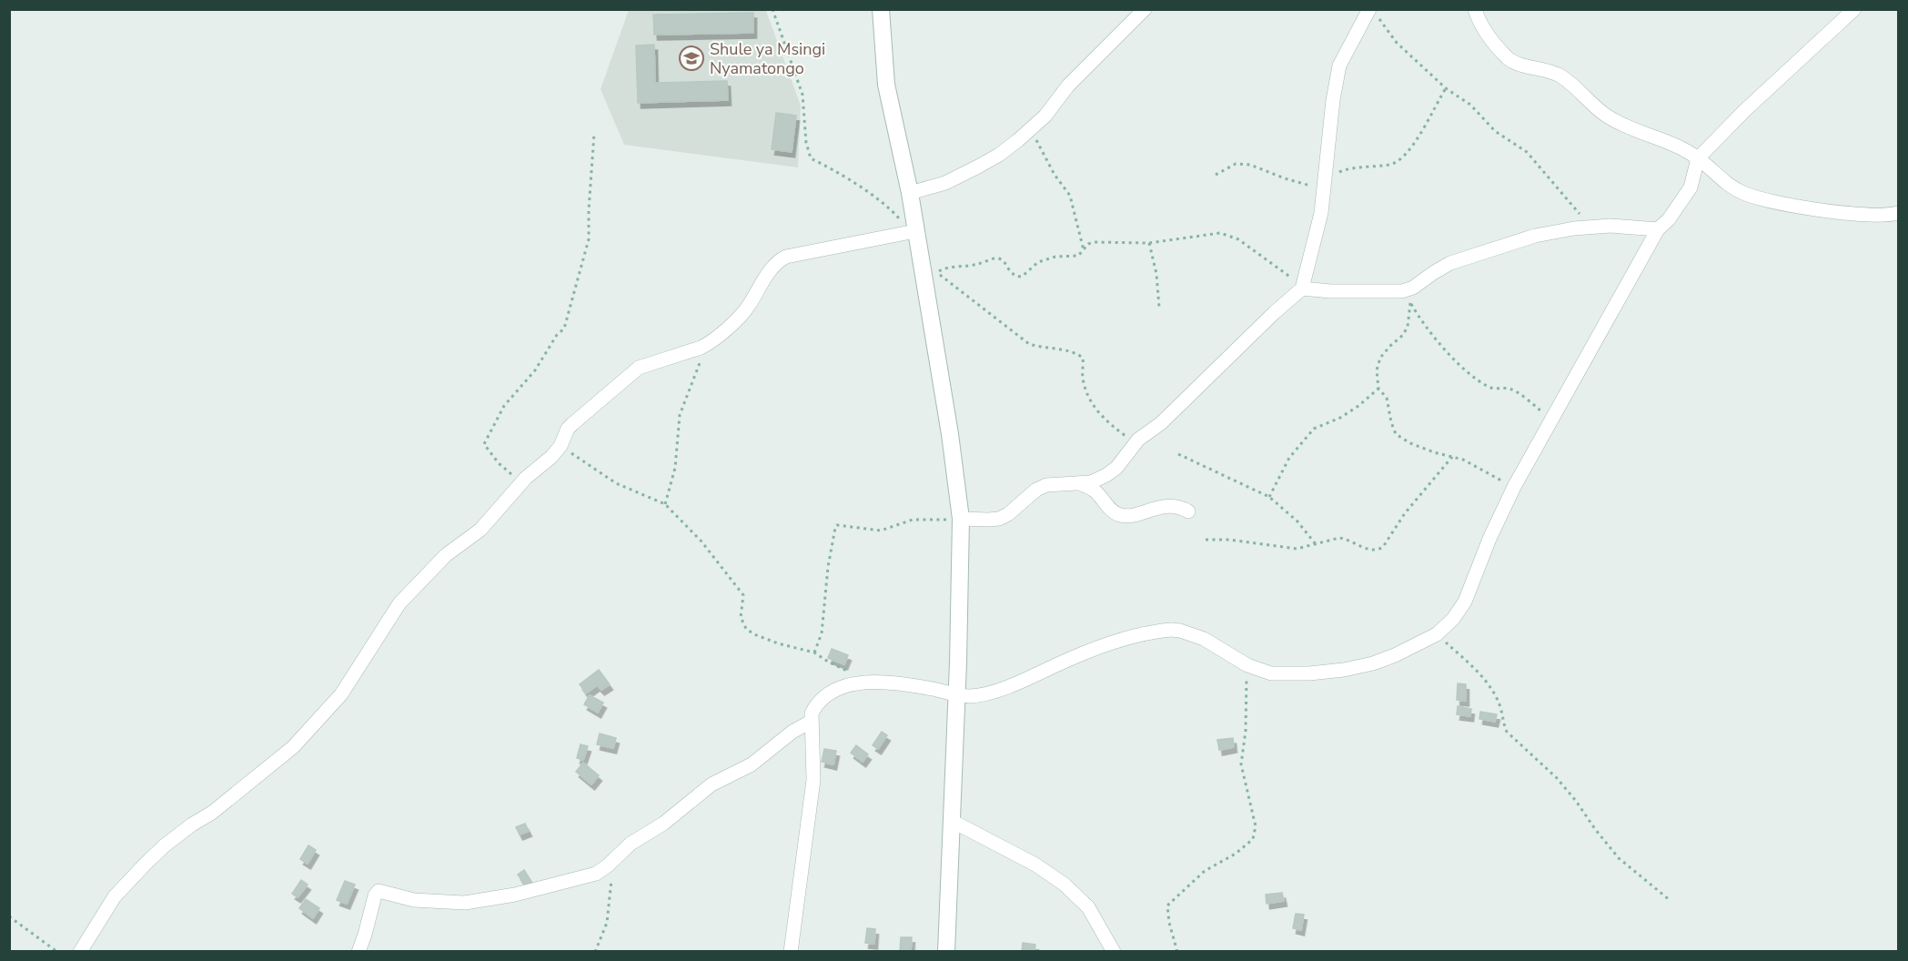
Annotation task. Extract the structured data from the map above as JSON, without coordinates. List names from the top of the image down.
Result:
{
  "places": {
    "school or university": ["Shule ya Msingi Nyamatongo"]
  }
}
